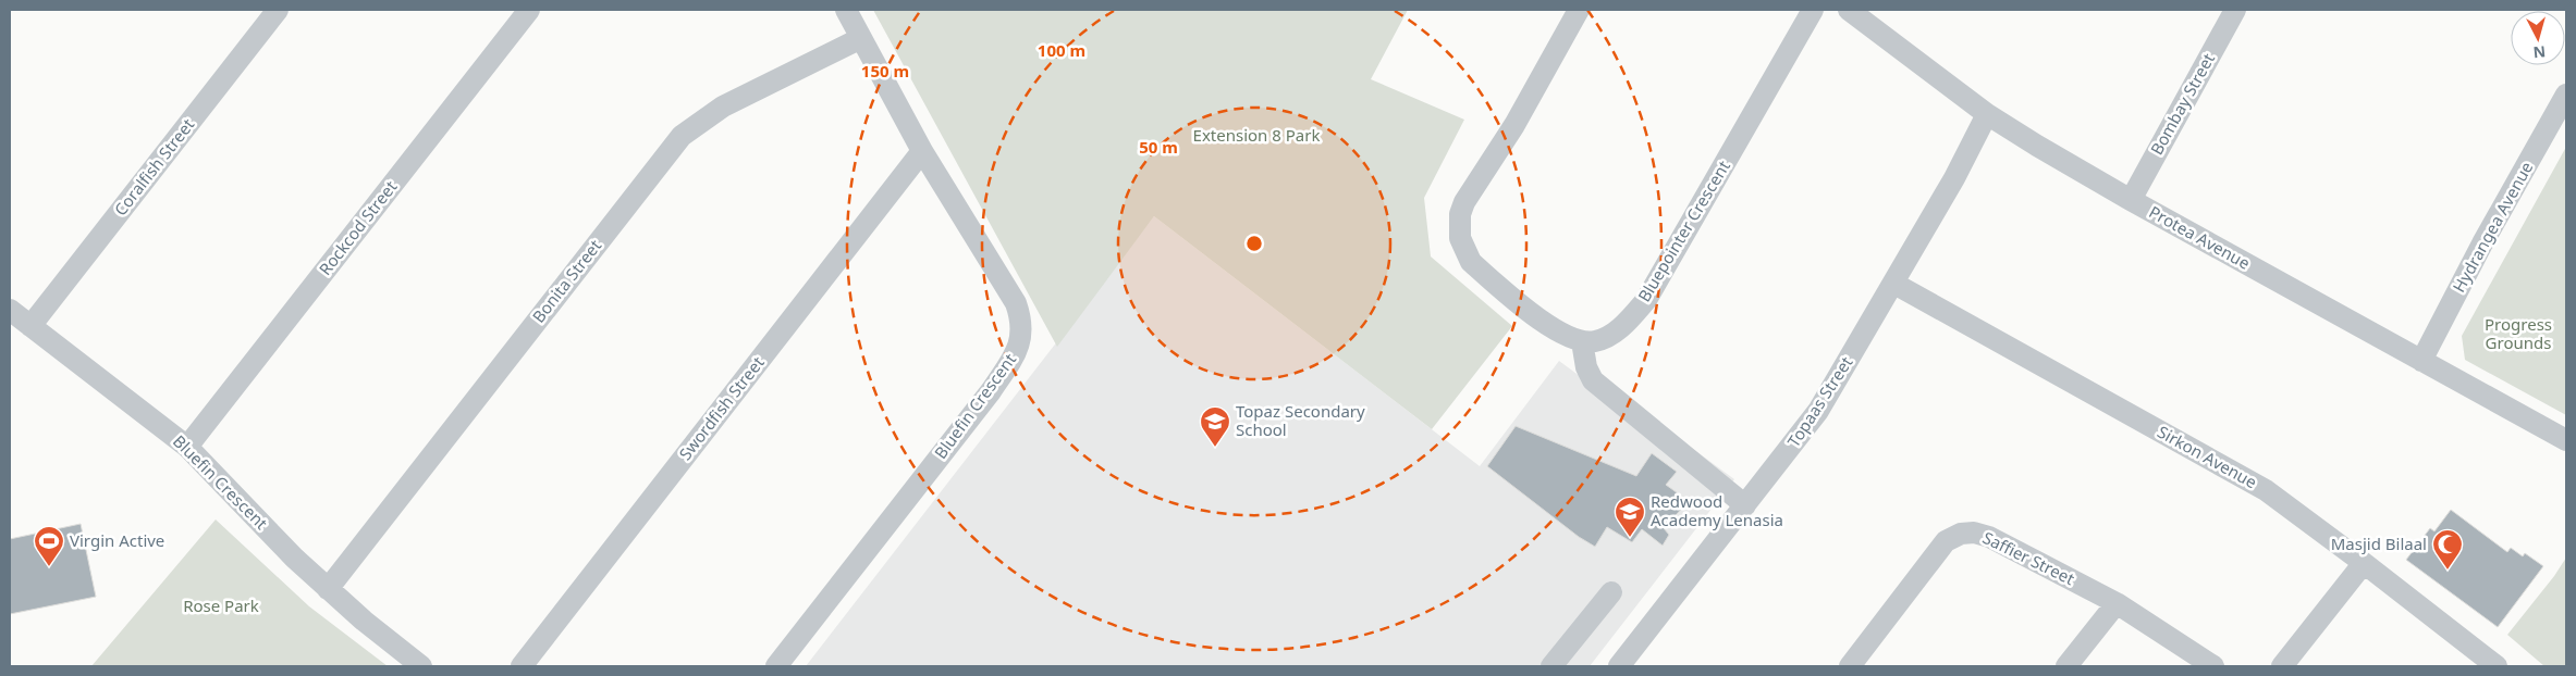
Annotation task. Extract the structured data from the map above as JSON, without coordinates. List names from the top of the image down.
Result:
{
  "streets": {
    "street": [
      "Bombay Street",
      "Coralfish Street",
      "Hydrangea Avenue",
      "Rockcod Street",
      "Bluepointer Crescent",
      "Protea Avenue",
      "Bonita Street",
      "Topaas Street",
      "Bluefin Crescent",
      "Swordfish Street",
      "Sirkon Avenue",
      "Saffier Street"
    ]
  },
  "crossings": [
    ["Bombay Street", "Protea Avenue"],
    ["Coralfish Street", "Bluefin Crescent"],
    ["Hydrangea Avenue", "Protea Avenue"],
    ["Rockcod Street", "Bluefin Crescent"],
    ["Protea Avenue", "Topaas Street"],
    ["Bonita Street", "Bluefin Crescent"],
    ["Topaas Street", "Sirkon Avenue"],
    ["Bluefin Crescent", "Swordfish Street"]
  ],
  "parks": ["Extension 8 Park", "Progress Grounds", "Rose Park"],
  "places": {
    "school or university": ["Topaz Secondary School", "Redwood Academy Lenasia"],
    "sports": ["Virgin Active"],
    "mosque": ["Masjid Bilaal"]
  },
  "north": "bottom",
  "rings": ["100 m", "150 m", "50 m"]
}
